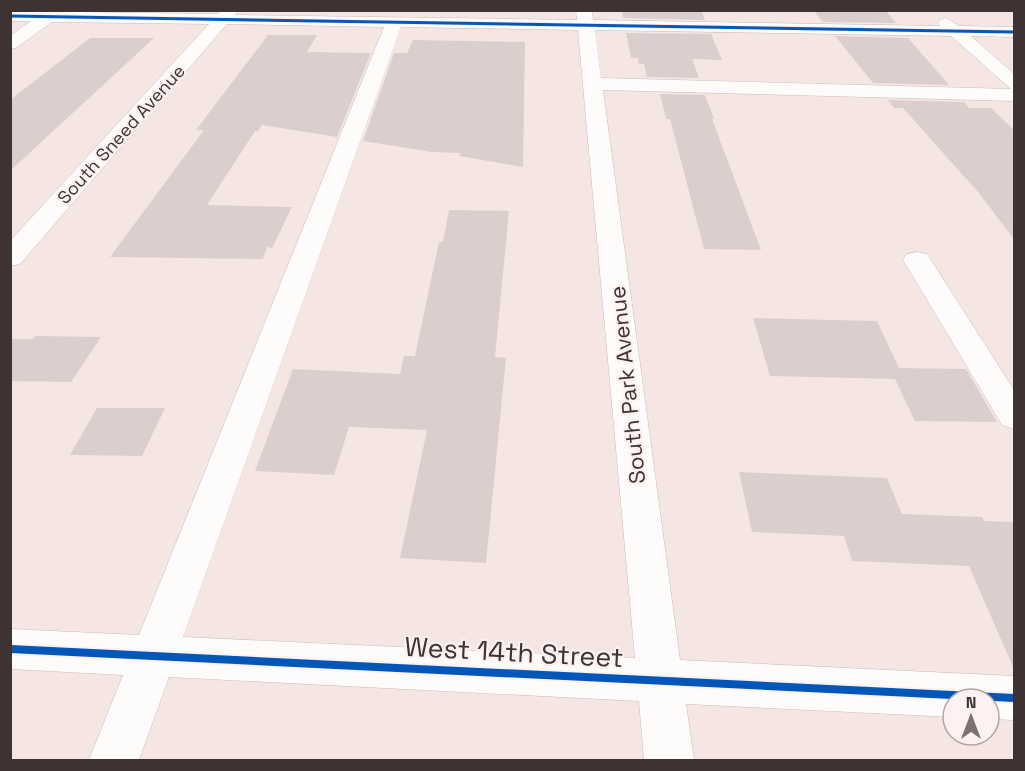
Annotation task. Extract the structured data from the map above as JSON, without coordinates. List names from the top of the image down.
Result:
{
  "streets": {
    "street": ["South Sneed Avenue", "South Park Avenue", "West 14th Street"]
  },
  "crossings": [
    ["South Park Avenue", "West 14th Street"]
  ],
  "north": "top"
}
